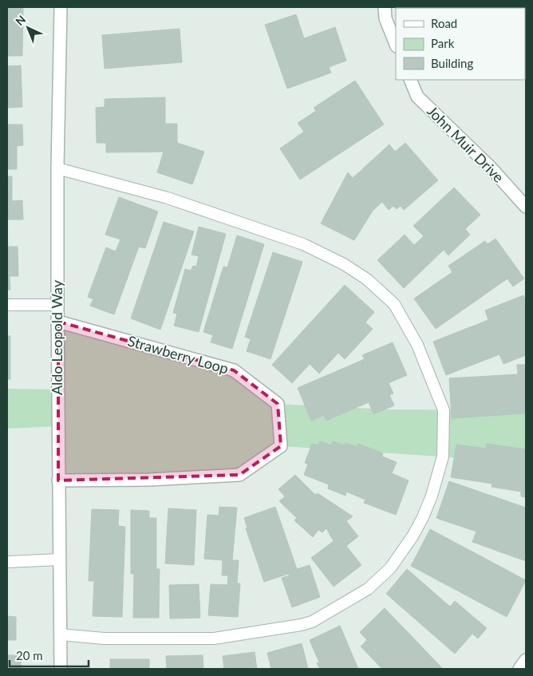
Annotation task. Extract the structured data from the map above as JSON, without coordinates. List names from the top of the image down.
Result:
{
  "streets": {
    "street": ["John Muir Drive", "Aldo Leopold Way", "Strawberry Loop"]
  },
  "crossings": [
    ["Aldo Leopold Way", "Strawberry Loop"]
  ],
  "legend": ["Road", "Park", "Building"],
  "scale_bar": "20 m",
  "north": "top left"
}
